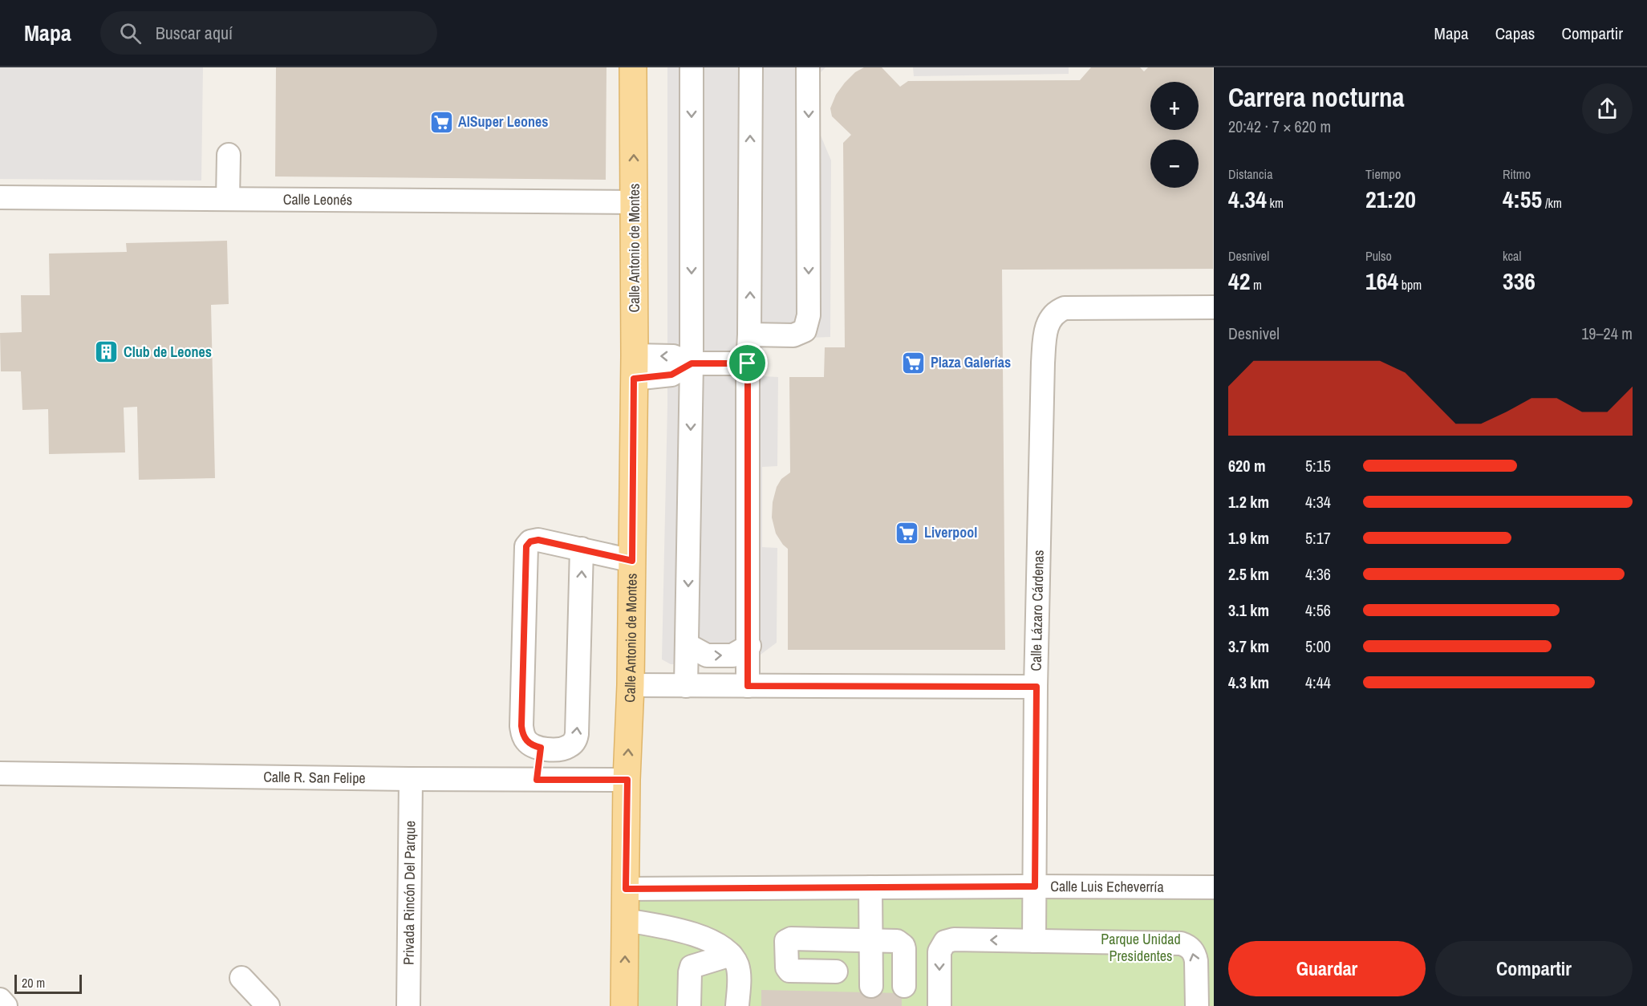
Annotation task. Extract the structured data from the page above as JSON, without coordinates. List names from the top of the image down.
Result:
{
  "streets": {
    "main road": ["Calle Antonio de Montes"],
    "street": [
      "Calle Leonés",
      "Calle Lázaro Cárdenas",
      "Calle R. San Felipe",
      "Calle Luis Echeverría",
      "Privada Rincón Del Parque"
    ]
  },
  "crossings": [
    ["Calle Leonés", "Calle Antonio de Montes"],
    ["Calle Antonio de Montes", "Calle R. San Felipe"],
    ["Calle Antonio de Montes", "Calle Luis Echeverría"],
    ["Calle Lázaro Cárdenas", "Calle Luis Echeverría"],
    ["Calle R. San Felipe", "Privada Rincón Del Parque"]
  ],
  "parks": ["Parque Unidad Presidentes"],
  "places": {
    "supermarket": ["AlSuper Leones", "Plaza Galerías", "Liverpool"],
    "building": ["Club de Leones"]
  },
  "scale_bar": "20 m",
  "page": {
    "header": "Mapa",
    "search": "Buscar aquí",
    "nav": ["Mapa", "Capas", "Compartir"],
    "heading": ["Carrera nocturna", "20:42 · 7 × 620 m"],
    "map_buttons": ["+", "−"],
    "stats": [
      ["Distancia", "4.34 km"],
      ["Tiempo", "21:20"],
      ["Ritmo", "4:55 /km"],
      ["Desnivel", "42 m"],
      ["Pulso", "164 bpm"],
      ["kcal", "336"]
    ],
    "chart": ["Desnivel", "19–24 m"],
    "list": [
      {
        "name": "620 m",
        "note": "5:15"
      },
      {
        "name": "1.2 km",
        "note": "4:34"
      },
      {
        "name": "1.9 km",
        "note": "5:17"
      },
      {
        "name": "2.5 km",
        "note": "4:36"
      },
      {
        "name": "3.1 km",
        "note": "4:56"
      },
      {
        "name": "3.7 km",
        "note": "5:00"
      },
      {
        "name": "4.3 km",
        "note": "4:44"
      }
    ],
    "buttons": ["Guardar", "Compartir"],
    "scale": "20 m"
  }
}
